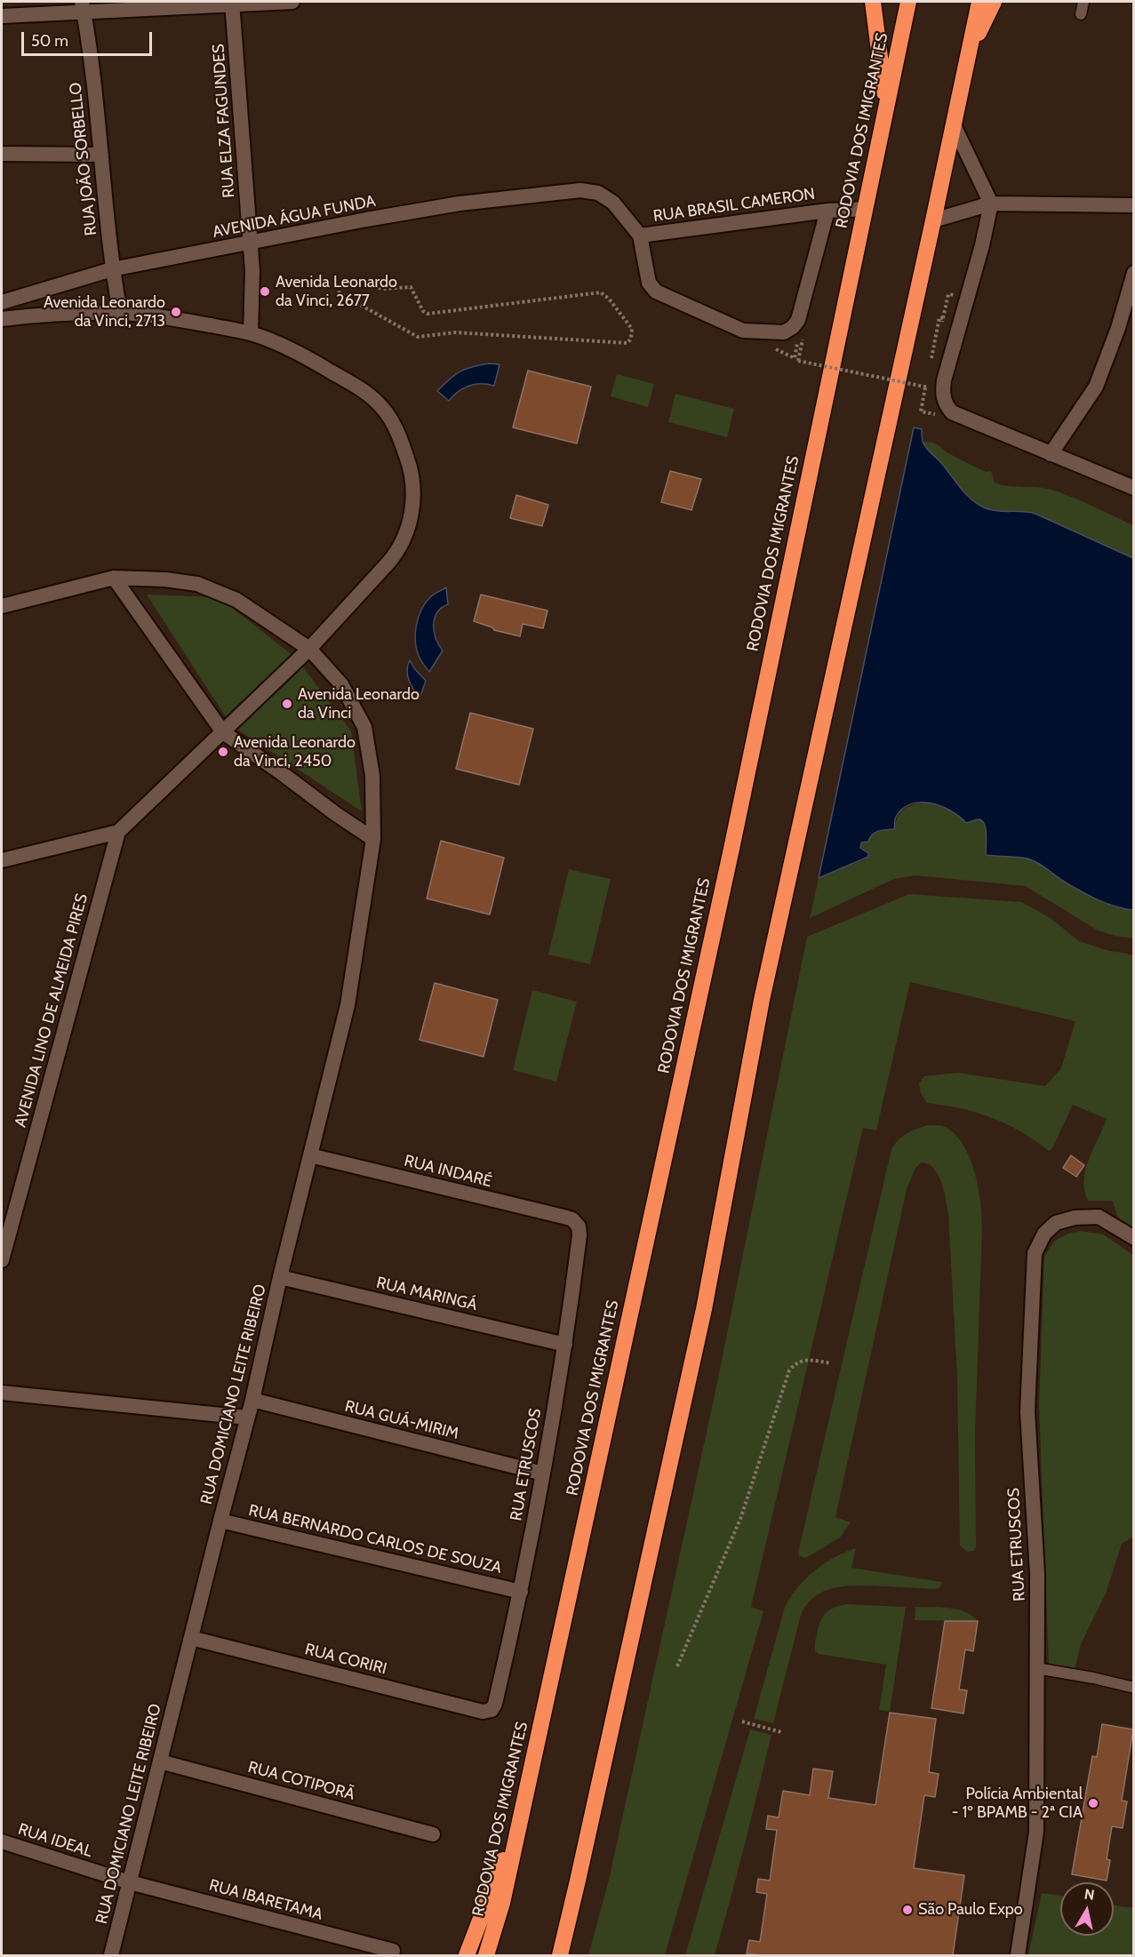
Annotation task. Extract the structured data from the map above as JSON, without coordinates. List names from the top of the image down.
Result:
{
  "streets": {
    "highway": ["RODOVIA DOS IMIGRANTES"],
    "street": [
      "RUA ELZA FAGUNDES",
      "RUA JOÃO SORBELLO",
      "RUA BRASIL CAMERON",
      "AVENIDA ÁGUA FUNDA",
      "AVENIDA LINO DE ALMEIDA PIRES",
      "RUA INDARÉ",
      "RUA MARINGÁ",
      "RUA DOMICIANO LEITE RIBEIRO",
      "RUA GUÁ-MIRIM",
      "RUA ETRUSCOS",
      "RUA BERNARDO CARLOS DE SOUZA",
      "RUA CORIRI",
      "RUA COTIPORÃ",
      "RUA IDEAL",
      "RUA IBARETAMA"
    ]
  },
  "crossings": [
    ["RUA ELZA FAGUNDES", "AVENIDA ÁGUA FUNDA"],
    ["RODOVIA DOS IMIGRANTES", "RUA BRASIL CAMERON"],
    ["RUA JOÃO SORBELLO", "AVENIDA ÁGUA FUNDA"],
    ["RUA BRASIL CAMERON", "AVENIDA ÁGUA FUNDA"],
    ["RUA INDARÉ", "RUA DOMICIANO LEITE RIBEIRO"],
    ["RUA INDARÉ", "RUA ETRUSCOS"],
    ["RUA MARINGÁ", "RUA DOMICIANO LEITE RIBEIRO"],
    ["RUA MARINGÁ", "RUA ETRUSCOS"],
    ["RUA DOMICIANO LEITE RIBEIRO", "RUA GUÁ-MIRIM"],
    ["RUA DOMICIANO LEITE RIBEIRO", "RUA BERNARDO CARLOS DE SOUZA"],
    ["RUA DOMICIANO LEITE RIBEIRO", "RUA CORIRI"],
    ["RUA DOMICIANO LEITE RIBEIRO", "RUA COTIPORÃ"],
    ["RUA DOMICIANO LEITE RIBEIRO", "RUA IDEAL"],
    ["RUA DOMICIANO LEITE RIBEIRO", "RUA IBARETAMA"],
    ["RUA GUÁ-MIRIM", "RUA ETRUSCOS"],
    ["RUA ETRUSCOS", "RUA BERNARDO CARLOS DE SOUZA"],
    ["RUA ETRUSCOS", "RUA CORIRI"],
    ["RUA IDEAL", "RUA IBARETAMA"]
  ],
  "places": [
    "Avenida Leonardo da Vinci, 2677",
    "Avenida Leonardo da Vinci, 2713",
    "Avenida Leonardo da Vinci",
    "Avenida Leonardo da Vinci, 2450",
    "Polícia Ambiental - 1º BPAMB - 2ª CIA",
    "São Paulo Expo"
  ],
  "scale_bar": "50 m",
  "north": "top"
}
